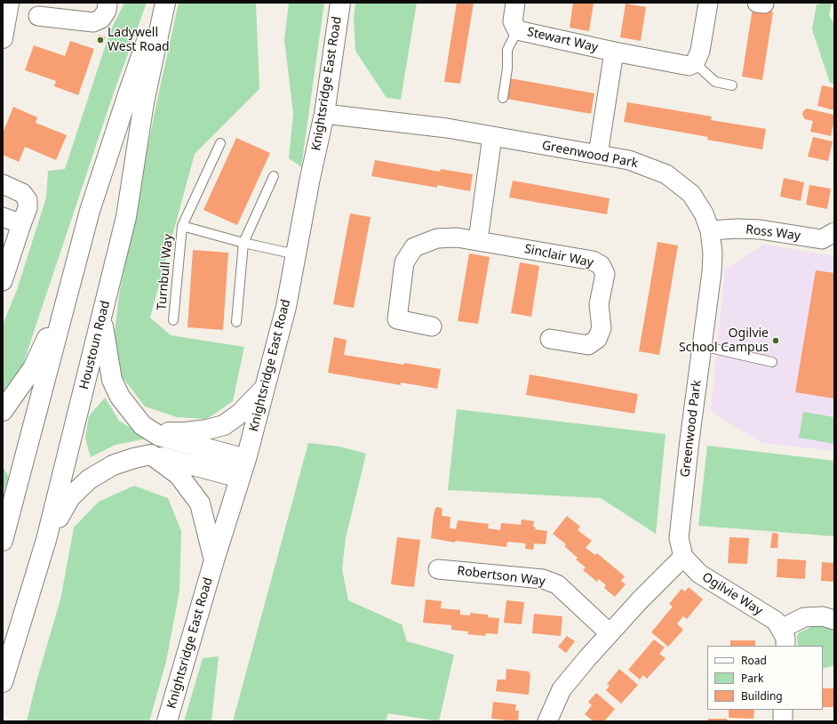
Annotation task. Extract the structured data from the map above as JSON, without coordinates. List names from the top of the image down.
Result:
{
  "streets": {
    "street": [
      "Stewart Way",
      "Knightsridge East Road",
      "Greenwood Park",
      "Ross Way",
      "Sinclair Way",
      "Houstoun Road",
      "Robertson Way",
      "Ogilvie Way"
    ],
    "lane": ["Turnbull Way"]
  },
  "crossings": [
    ["Stewart Way", "Greenwood Park"],
    ["Knightsridge East Road", "Greenwood Park"],
    ["Knightsridge East Road", "Turnbull Way"],
    ["Greenwood Park", "Ross Way"],
    ["Greenwood Park", "Ogilvie Way"]
  ],
  "places": ["Ladywell West Road", "Ogilvie School Campus"],
  "legend": ["Road", "Park", "Building"]
}
